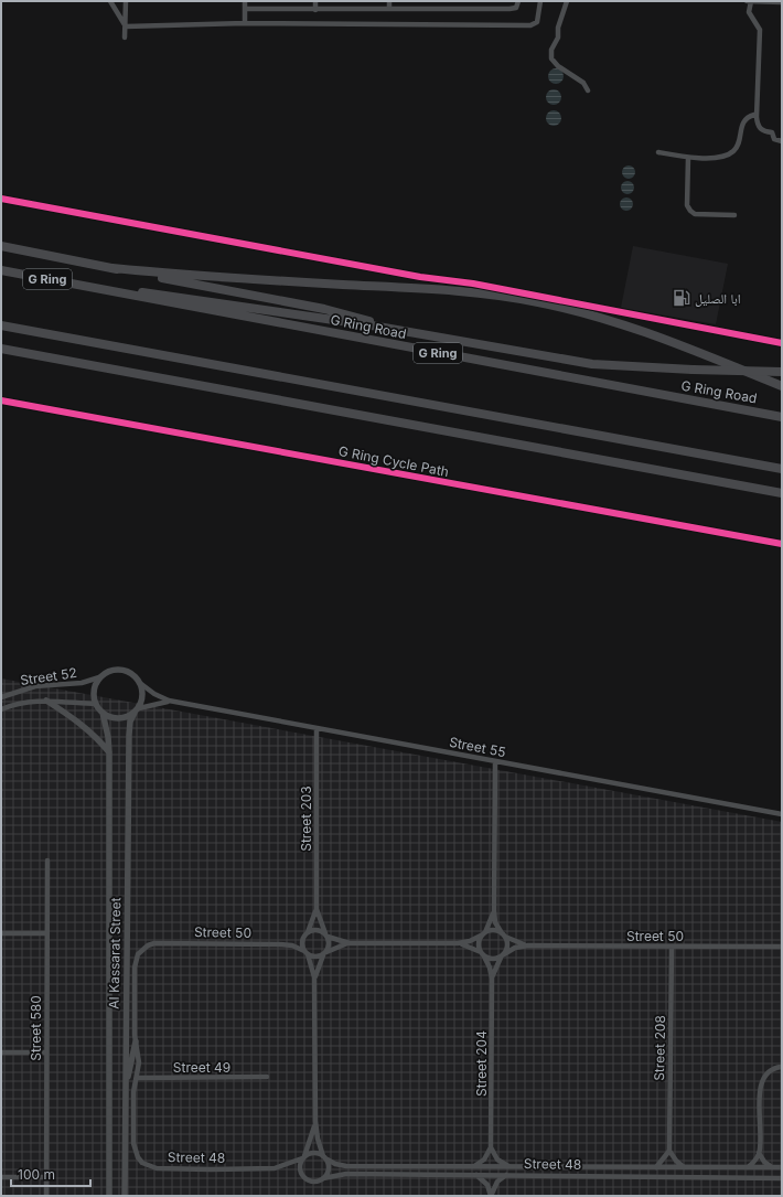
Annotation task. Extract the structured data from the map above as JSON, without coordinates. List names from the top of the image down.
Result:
{
  "streets": {
    "highway": ["G Ring", "G Ring Road"],
    "street": [
      "Street 52",
      "Street 55",
      "Street 203",
      "Street 50",
      "Al Kassarat Street",
      "Street 580",
      "Street 208",
      "Street 204",
      "Street 49",
      "Street 48"
    ],
    "cycle path": ["G Ring Cycle Path"]
  },
  "crossings": [
    ["Street 52", "Street 55"],
    ["Street 52", "Al Kassarat Street"],
    ["Street 55", "Street 203"],
    ["Street 55", "Al Kassarat Street"],
    ["Street 203", "Street 50"],
    ["Street 50", "Al Kassarat Street"],
    ["Street 50", "Street 208"],
    ["Street 50", "Street 204"],
    ["Al Kassarat Street", "Street 49"],
    ["Al Kassarat Street", "Street 48"]
  ],
  "places": {
    "fuel station": ["ابا الصليل"]
  },
  "scale_bar": "100 m"
}
